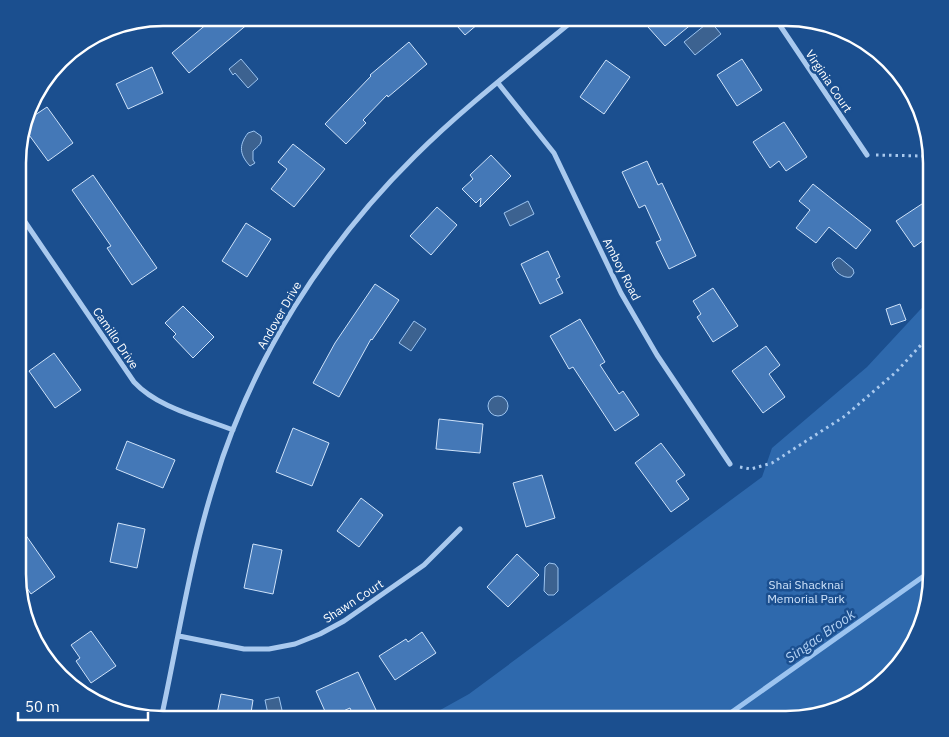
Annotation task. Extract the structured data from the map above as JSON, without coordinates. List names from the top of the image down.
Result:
{
  "streets": {
    "street": [
      "Virginia Court",
      "Amboy Road",
      "Andover Drive",
      "Camillo Drive",
      "Shawn Court"
    ]
  },
  "crossings": [
    ["Amboy Road", "Andover Drive"],
    ["Andover Drive", "Camillo Drive"],
    ["Andover Drive", "Shawn Court"]
  ],
  "water": ["Singac Brook"],
  "parks": ["Shai Shacknai Memorial Park"],
  "scale_bar": "50 m"
}
